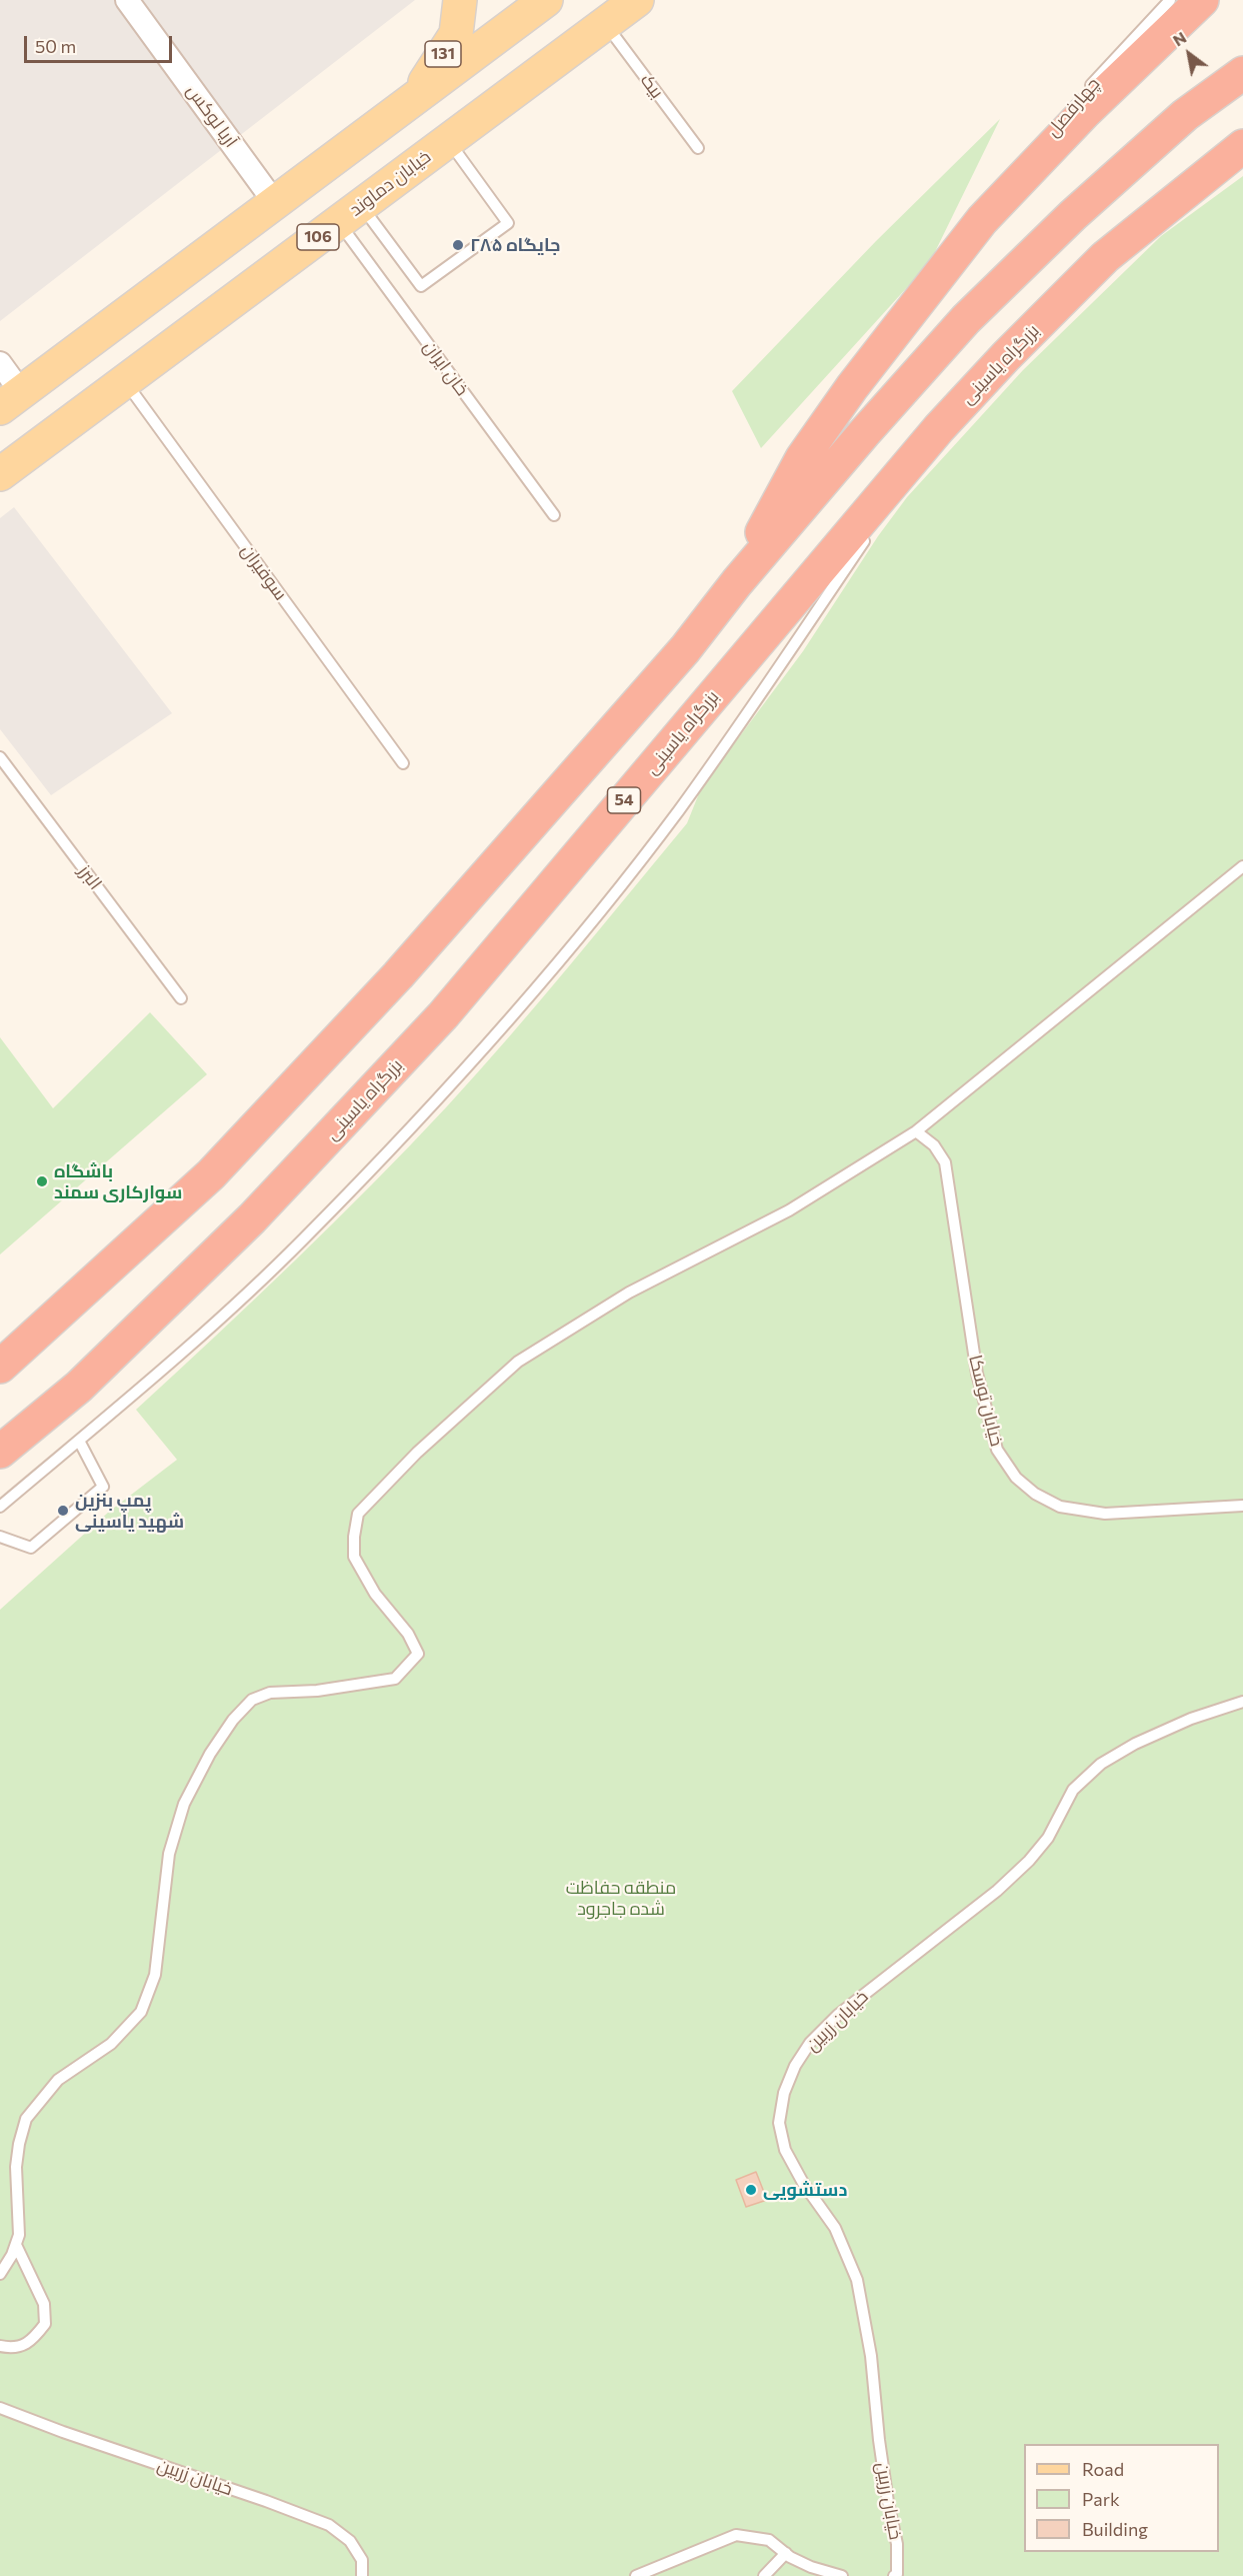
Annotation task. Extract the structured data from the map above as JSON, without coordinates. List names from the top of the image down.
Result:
{
  "streets": {
    "highway": ["بزرگراه یاسینی", "54"],
    "main road": ["131", "خیابان دماوند", "106"],
    "street": ["آریا لوکس"],
    "lane": [
      "بیک",
      "چهارفصل",
      "خان ایران",
      "سوفیران",
      "البرز",
      "خیابان توسکا",
      "خیابان زربین"
    ]
  },
  "crossings": [
    ["بیک", "خیابان دماوند"],
    ["خیابان دماوند", "خان ایران"],
    ["خیابان دماوند", "سوفیران"]
  ],
  "parks": ["منطقه حفاظت شده جاجرود"],
  "places": [
    "جایگاه ۲۸۵",
    "باشگاه سوارکاری سمند",
    "پمپ بنزین شهید یاسینی",
    "دستشویی"
  ],
  "legend": ["Road", "Park", "Building"],
  "scale_bar": "50 m",
  "north": "top left"
}
